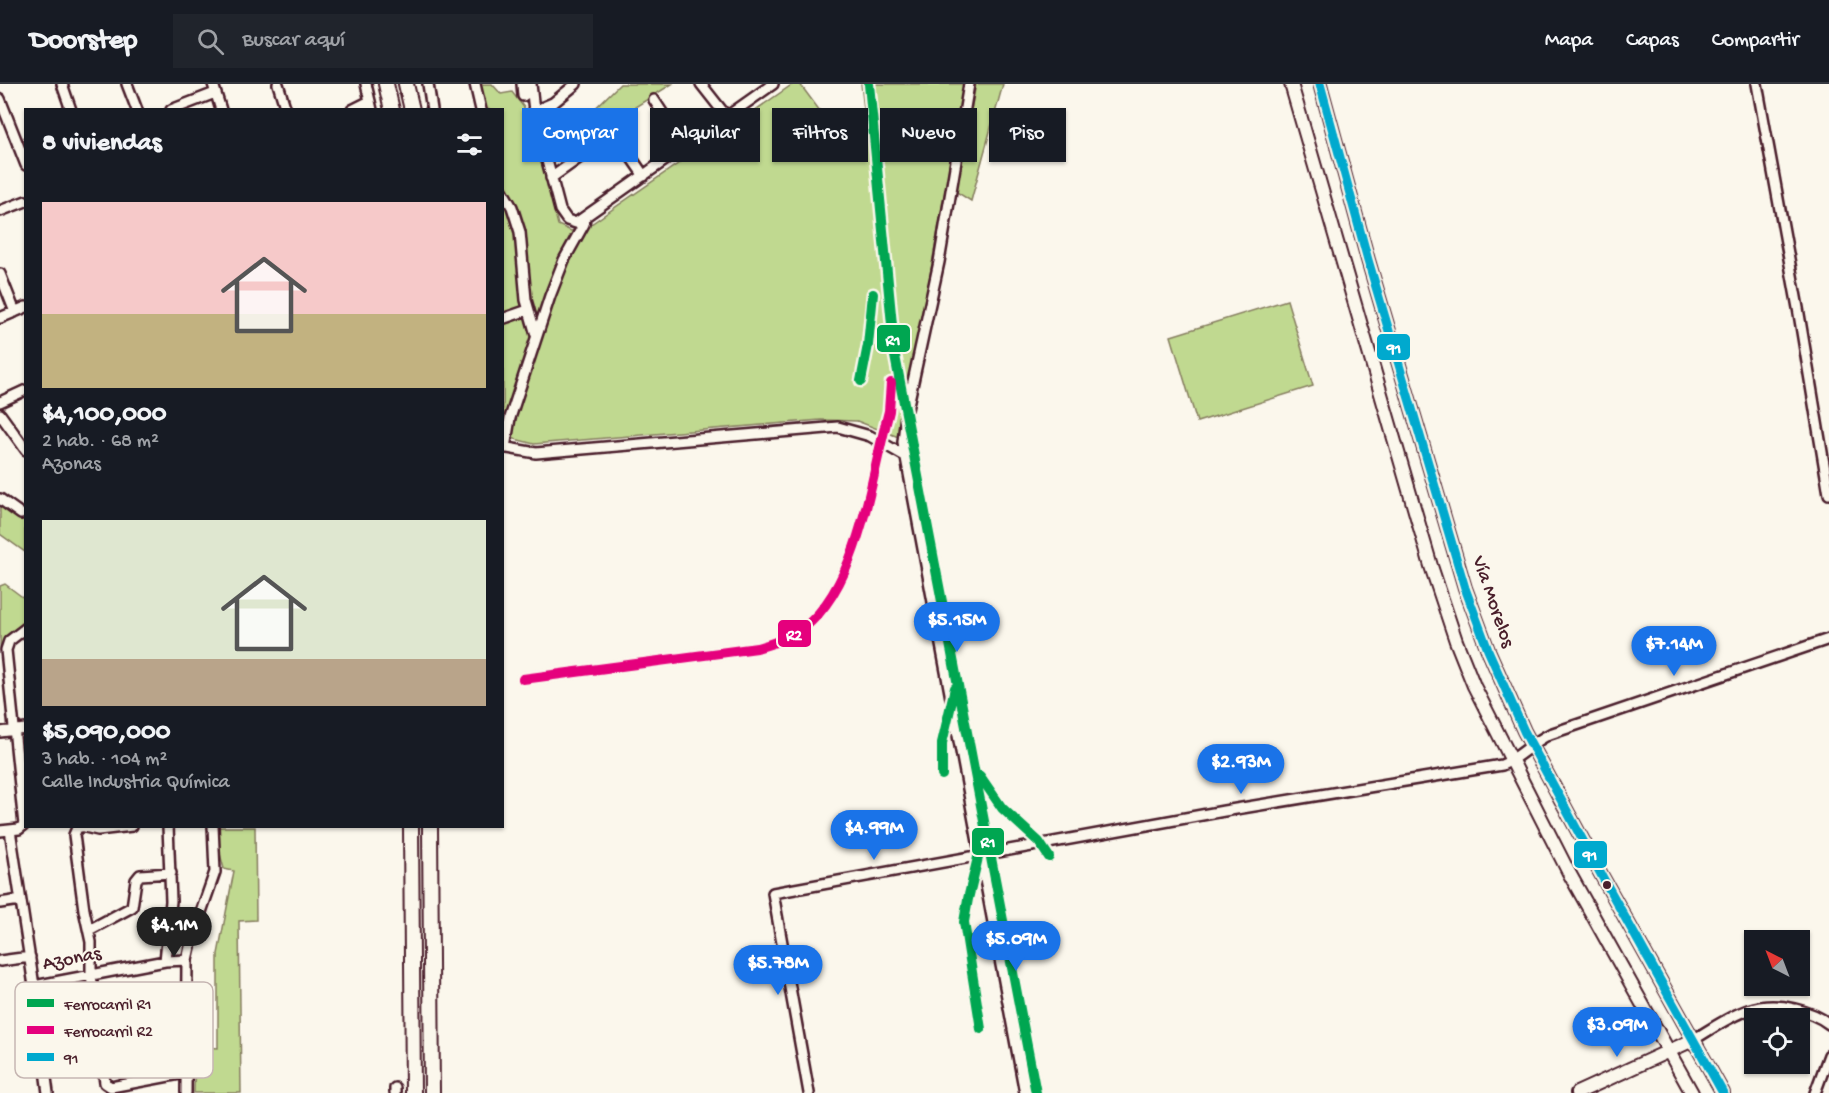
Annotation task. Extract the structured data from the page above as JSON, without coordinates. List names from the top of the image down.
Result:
{
  "streets": {
    "main road": ["Vía Morelos"],
    "street": ["Azonas"]
  },
  "lines": ["rail line R1", "transit line 91", "rail line R2"],
  "legend": ["Ferrocarril R1", "Ferrocarril R2", "91"],
  "north": "top left",
  "page": {
    "header": "Doorstep",
    "search": "Buscar aquí",
    "nav": ["Mapa", "Capas", "Compartir"],
    "chip": [
      "Comprar",
      "Alquilar",
      "Filtros",
      "Nuevo",
      "Piso"
    ],
    "heading": "8 viviendas",
    "list": [
      {
        "name": "$4,100,000",
        "note": "2 hab. · 68 m² · Azonas"
      },
      {
        "name": "$5,090,000",
        "note": "3 hab. · 104 m² · Calle Industria Química"
      }
    ],
    "price": [
      "$5.15M",
      "$7.14M",
      "$2.93M",
      "$4.99M",
      "$4.1M",
      "$5.09M",
      "$5.78M",
      "$3.09M"
    ]
  }
}
